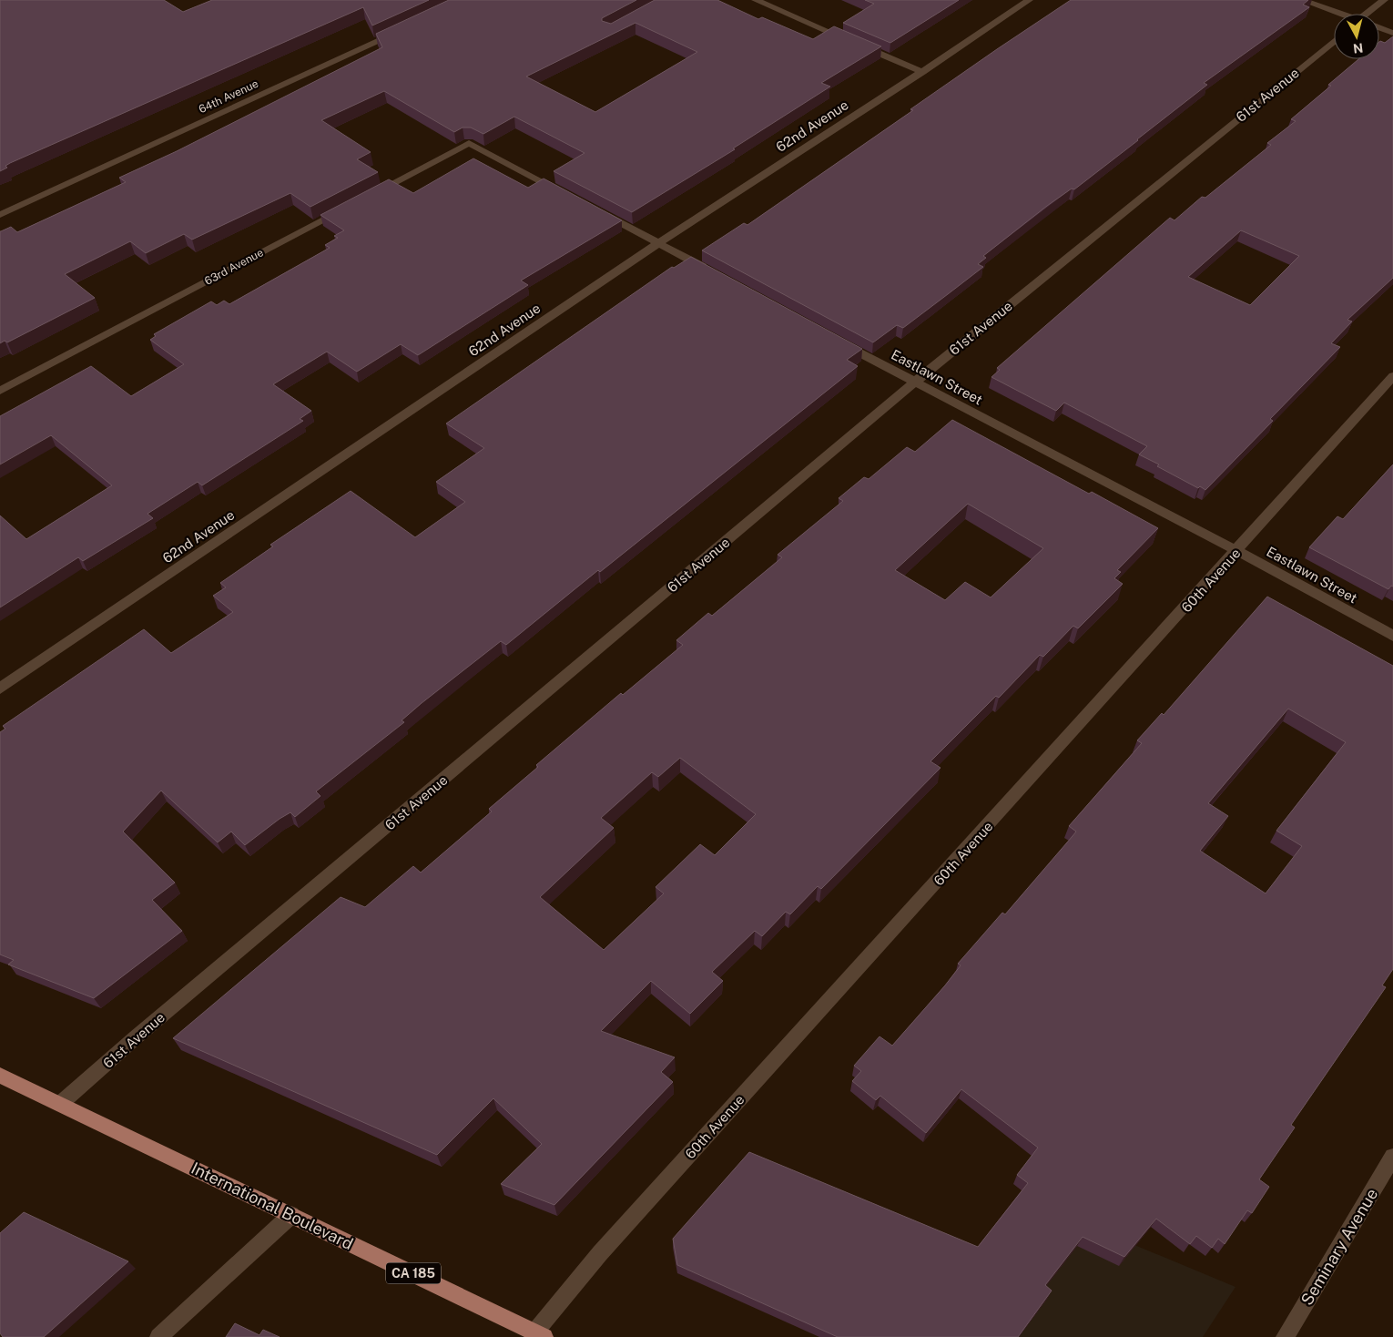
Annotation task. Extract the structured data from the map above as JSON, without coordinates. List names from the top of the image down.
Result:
{
  "streets": {
    "main road": ["International Boulevard", "CA 185"],
    "street": [
      "61st Avenue",
      "64th Avenue",
      "62nd Avenue",
      "63rd Avenue",
      "Eastlawn Street",
      "60th Avenue",
      "Seminary Avenue"
    ]
  },
  "crossings": [
    ["61st Avenue", "Eastlawn Street"],
    ["61st Avenue", "International Boulevard"],
    ["Eastlawn Street", "60th Avenue"],
    ["60th Avenue", "International Boulevard"]
  ],
  "north": "bottom"
}
